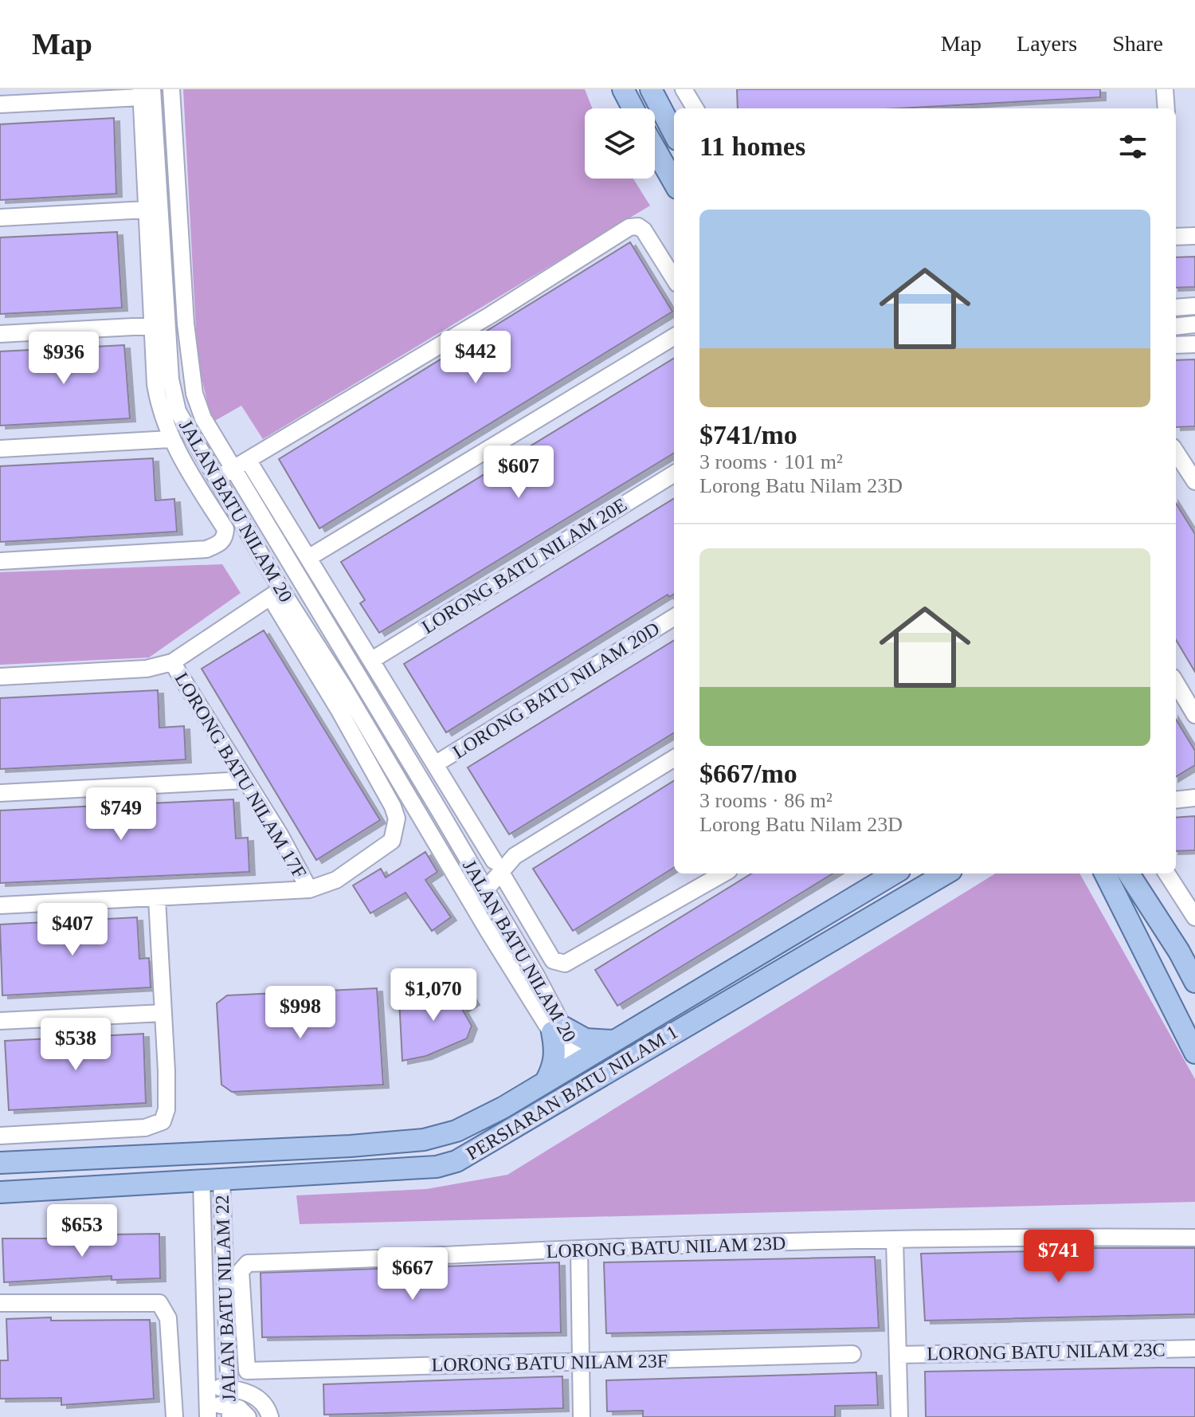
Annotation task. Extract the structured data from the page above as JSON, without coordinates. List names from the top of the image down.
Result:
{
  "streets": {
    "main road": ["PERSIARAN BATU NILAM 1"],
    "street": [
      "JALAN BATU NILAM 20",
      "LORONG BATU NILAM 20E",
      "LORONG BATU NILAM 20D",
      "LORONG BATU NILAM 17F",
      "LORONG BATU NILAM 23D",
      "JALAN BATU NILAM 22",
      "LORONG BATU NILAM 23C",
      "LORONG BATU NILAM 23F"
    ]
  },
  "crossings": [
    ["JALAN BATU NILAM 20", "PERSIARAN BATU NILAM 1"],
    ["PERSIARAN BATU NILAM 1", "JALAN BATU NILAM 22"],
    ["LORONG BATU NILAM 23D", "LORONG BATU NILAM 23F"]
  ],
  "page": {
    "header": "Map",
    "nav": ["Map", "Layers", "Share"],
    "heading": "11 homes",
    "list": [
      {
        "name": "$741/mo",
        "note": "3 rooms · 101 m² · Lorong Batu Nilam 23D"
      },
      {
        "name": "$667/mo",
        "note": "3 rooms · 86 m² · Lorong Batu Nilam 23D"
      }
    ],
    "price": [
      "$442",
      "$936",
      "$607",
      "$749",
      "$407",
      "$1,070",
      "$998",
      "$538",
      "$653",
      "$741",
      "$667"
    ]
  }
}
